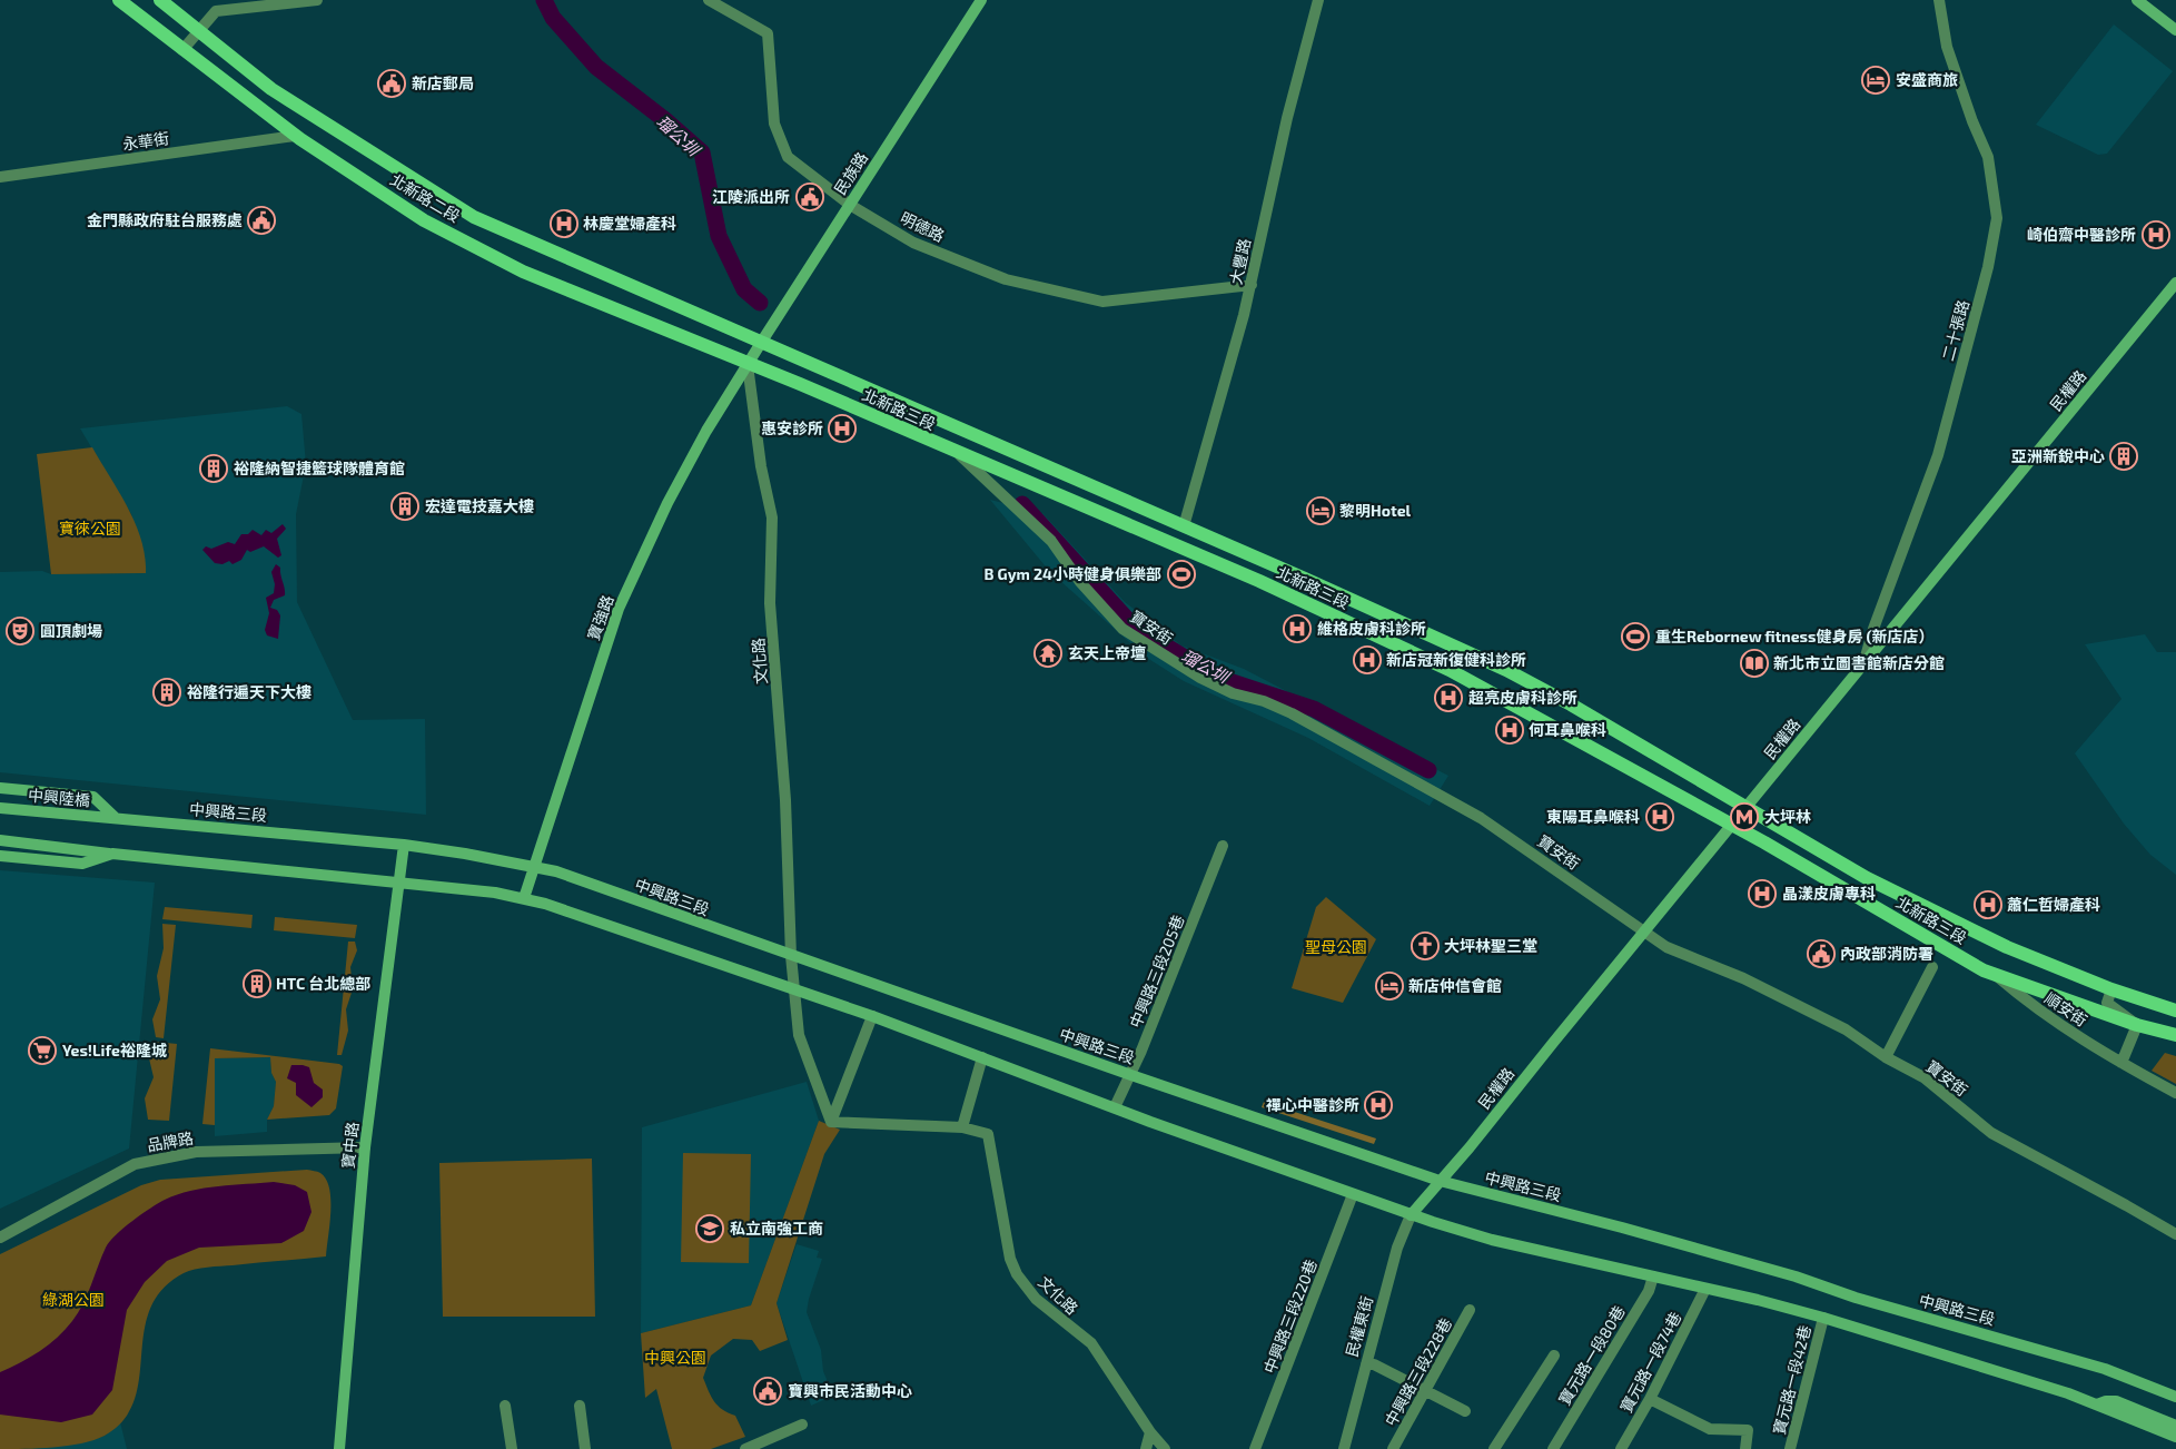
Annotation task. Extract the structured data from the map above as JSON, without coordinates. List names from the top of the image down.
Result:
{
  "streets": {
    "main road": ["北新路二段", "北新路三段"],
    "street": [
      "永華街",
      "民族路",
      "明德路",
      "大豐路",
      "二十張路",
      "民權路",
      "寶強路",
      "寶安街",
      "文化路",
      "中興陸橋",
      "中興路三段",
      "中興路三段205巷",
      "順安街",
      "品牌路",
      "寶中路",
      "中興路三段220巷",
      "民權東街",
      "寶元路一段80巷",
      "寶元路一段74巷",
      "中興路三段228巷",
      "寶元路一段42巷"
    ]
  },
  "crossings": [
    ["永華街", "北新路二段"],
    ["民族路", "北新路二段"],
    ["民族路", "明德路"],
    ["民族路", "北新路三段"],
    ["民族路", "寶強路"],
    ["民族路", "文化路"],
    ["北新路二段", "北新路三段"],
    ["北新路二段", "寶強路"],
    ["北新路二段", "文化路"],
    ["明德路", "大豐路"],
    ["大豐路", "北新路三段"],
    ["二十張路", "民權路"],
    ["民權路", "北新路三段"],
    ["民權路", "寶安街"],
    ["民權路", "中興路三段"],
    ["民權路", "民權東街"],
    ["北新路三段", "寶強路"],
    ["北新路三段", "寶安街"],
    ["北新路三段", "文化路"],
    ["北新路三段", "順安街"],
    ["寶強路", "文化路"],
    ["寶強路", "中興路三段"],
    ["文化路", "中興路三段"],
    ["中興陸橋", "中興路三段"],
    ["中興路三段", "中興路三段205巷"],
    ["中興路三段", "寶中路"],
    ["品牌路", "寶中路"]
  ],
  "water": ["瑠公圳"],
  "parks": [
    "寶徠公園",
    "聖母公園",
    "綠湖公園",
    "中興公園"
  ],
  "places": {
    "hotel": ["安盛商旅", "黎明Hotel", "新店仲信會館"],
    "public building": [
      "新店郵局",
      "江陵派出所",
      "金門縣政府駐台服務處",
      "內政部消防署",
      "寶興市民活動中心"
    ],
    "hospital": [
      "林慶堂婦產科",
      "崎伯齋中醫診所",
      "惠安診所",
      "維格皮膚科診所",
      "新店冠新復健科診所",
      "超亮皮膚科診所",
      "何耳鼻喉科",
      "東陽耳鼻喉科",
      "晶漾皮膚專科",
      "蕭仁哲婦產科",
      "禪心中醫診所"
    ],
    "building": [
      "亞洲新銳中心",
      "裕隆納智捷籃球隊體育館",
      "宏達電技嘉大樓",
      "裕隆行遍天下大樓",
      "HTC 台北總部"
    ],
    "sports": ["B Gym 24小時健身俱樂部", "重生Rebornew fitness健身房 (新店店）"],
    "theatre": ["圓頂劇場"],
    "temple": ["玄天上帝壇"],
    "library": ["新北市立圖書館新店分館"],
    "metro station": ["大坪林"],
    "church": ["大坪林聖三堂"],
    "supermarket": ["Yes!Life裕隆城"],
    "school or university": ["私立南強工商"]
  }
}
